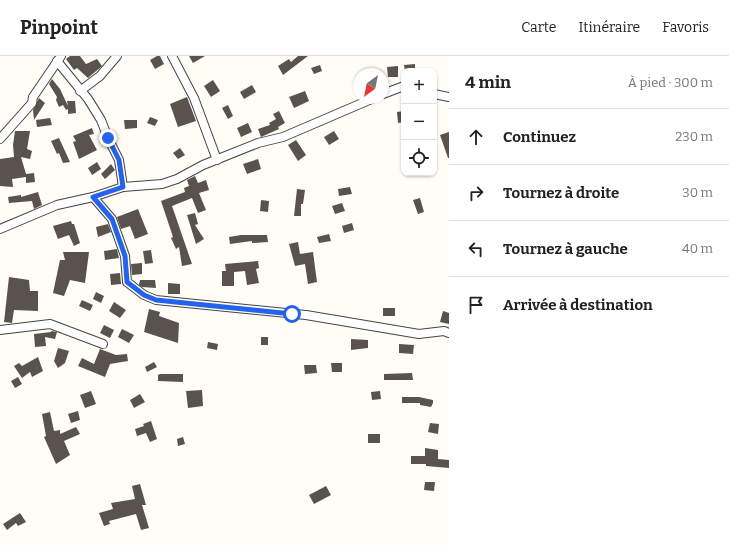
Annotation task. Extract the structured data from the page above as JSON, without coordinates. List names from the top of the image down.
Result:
{
  "north": "bottom left",
  "page": {
    "header": "Pinpoint",
    "nav": ["Carte", "Itinéraire", "Favoris"],
    "heading": ["4 min", "À pied · 300 m"],
    "map_buttons": ["+", "−"],
    "list": [
      ["Continuez", "230 m"],
      ["Tournez à droite", "30 m"],
      ["Tournez à gauche", "40 m"],
      "Arrivée à destination"
    ]
  }
}
